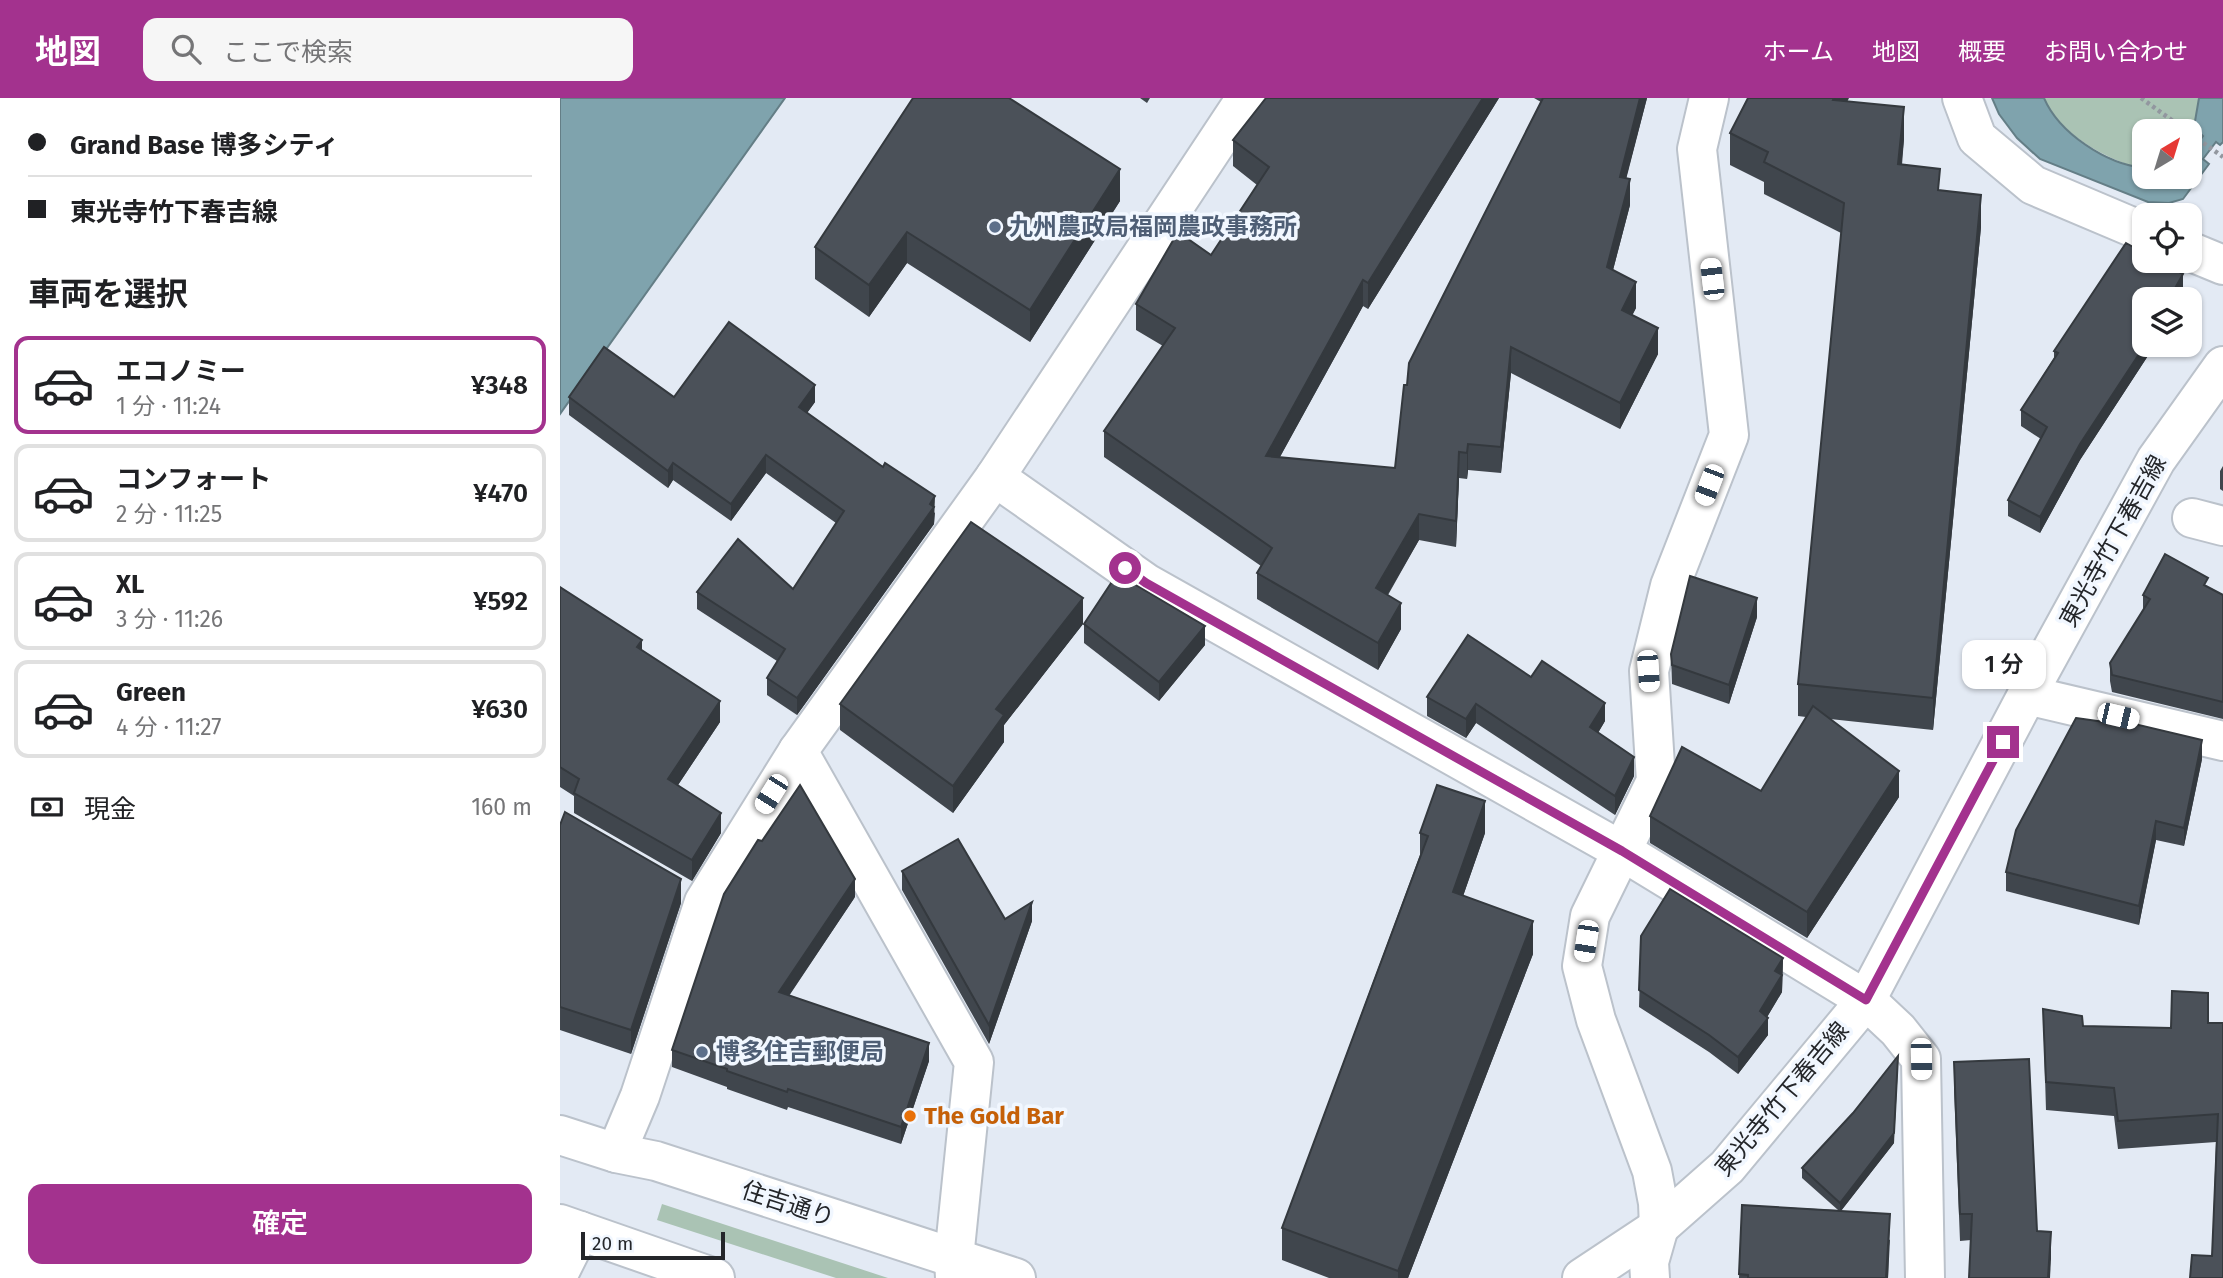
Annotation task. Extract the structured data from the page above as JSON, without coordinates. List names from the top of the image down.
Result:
{
  "streets": {
    "street": ["東光寺竹下春吉線", "住吉通り"]
  },
  "places": ["九州農政局福岡農政事務所", "博多住吉郵便局", "The Gold Bar"],
  "scale_bar": "20 m",
  "north": "top right",
  "page": {
    "header": "地図",
    "search": "ここで検索",
    "nav": [
      "ホーム",
      "地図",
      "概要",
      "お問い合わせ"
    ],
    "banner": ["Grand Base 博多シティ", "東光寺竹下春吉線"],
    "heading": "車両を選択",
    "list": [
      {
        "name": "エコノミー",
        "note": "1 分 · 11:24",
        "value": "¥348"
      },
      {
        "name": "コンフォート",
        "note": "2 分 · 11:25",
        "value": "¥470"
      },
      {
        "name": "XL",
        "note": "3 分 · 11:26",
        "value": "¥592"
      },
      {
        "name": "Green",
        "note": "4 分 · 11:27",
        "value": "¥630"
      }
    ],
    "bubble": "1 分",
    "pay": ["現金", "160 m"],
    "buttons": "確定",
    "scale": "20 m"
  }
}
